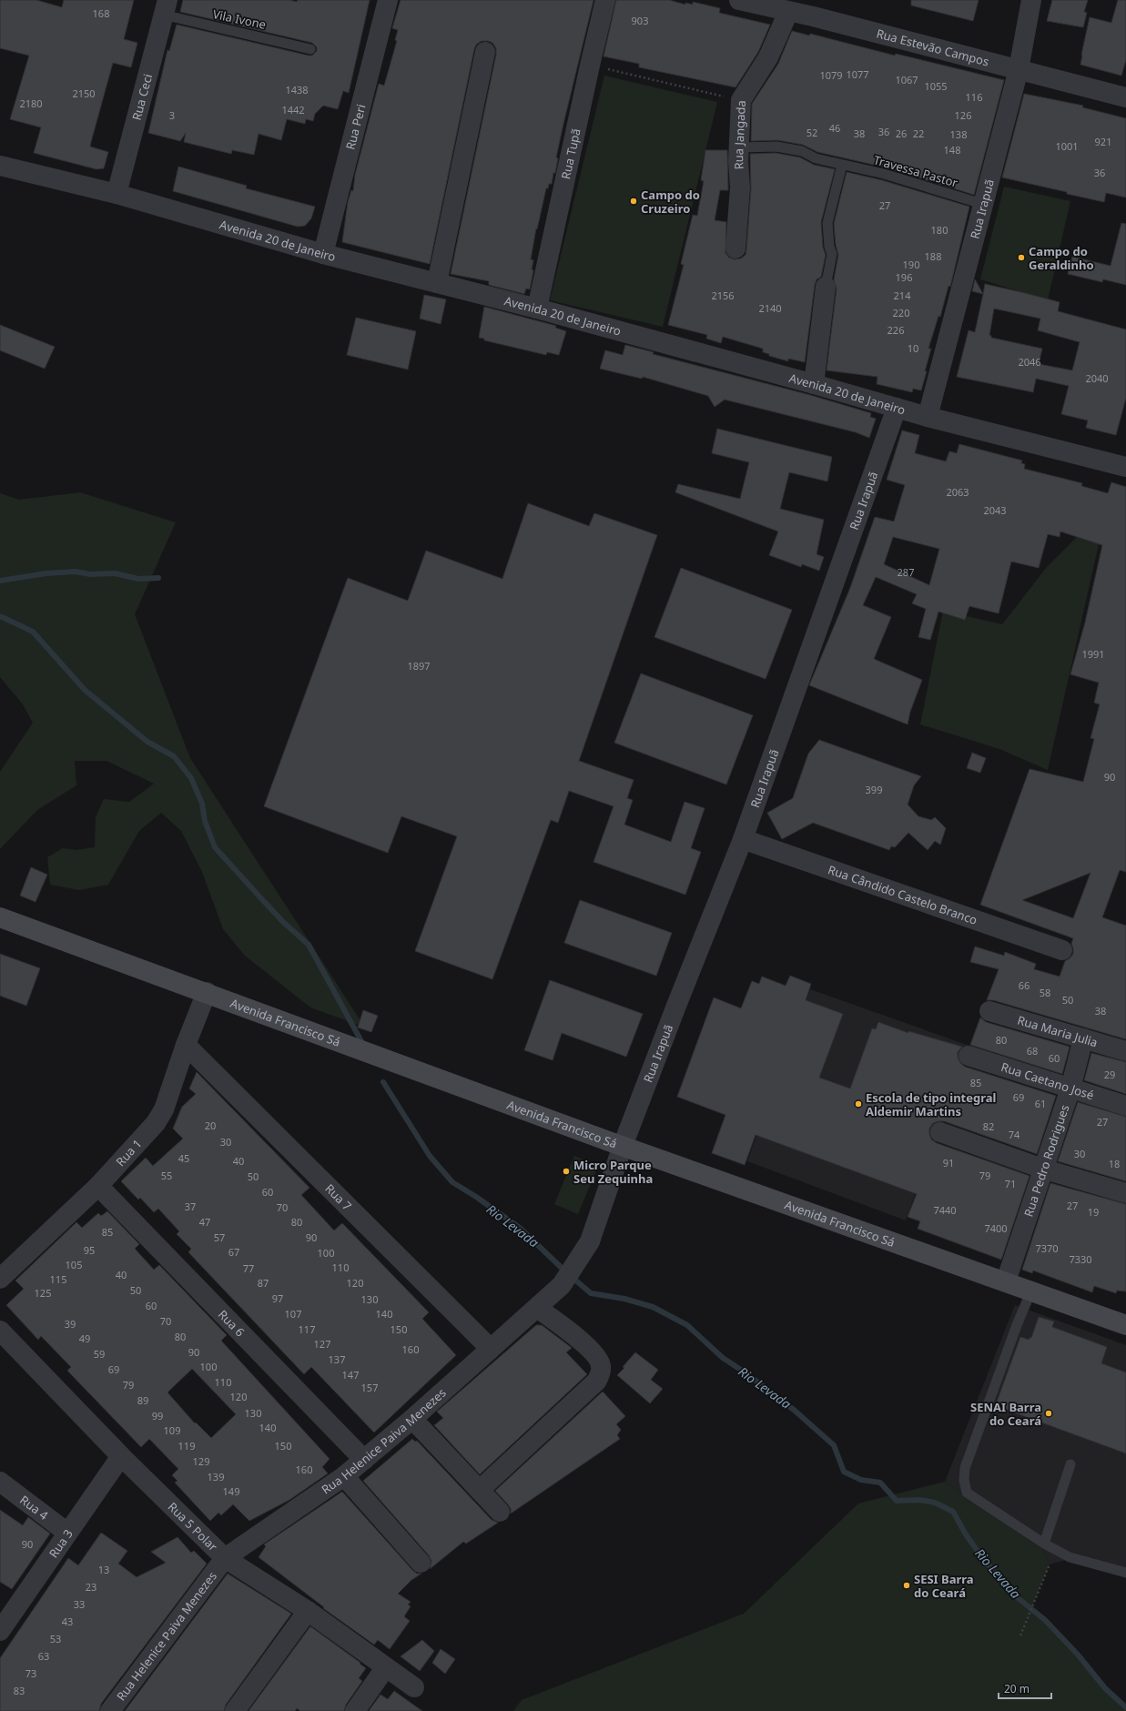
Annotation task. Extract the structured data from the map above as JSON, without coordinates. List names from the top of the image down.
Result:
{
  "streets": {
    "main road": ["Avenida Francisco Sá"],
    "street": [
      "Rua Estevão Campos",
      "Rua Ceci",
      "Rua Peri",
      "Rua Jangada",
      "Rua Tupã",
      "Rua Irapuã",
      "Avenida 20 de Janeiro",
      "Rua Cândido Castelo Branco",
      "Rua Maria Julia",
      "Rua Caetano José",
      "Rua 1",
      "Rua Pedro Rodrigues",
      "Rua 7",
      "Rua 6",
      "Rua Helenice Paiva Menezes",
      "Rua 4",
      "Rua 5 Polar",
      "Rua 3"
    ],
    "lane": ["Vila Ivone", "Travessa Pastor"]
  },
  "crossings": [
    ["Vila Ivone", "Rua Ceci"],
    ["Rua Estevão Campos", "Rua Jangada"],
    ["Rua Estevão Campos", "Rua Irapuã"],
    ["Rua Ceci", "Avenida 20 de Janeiro"],
    ["Rua Peri", "Avenida 20 de Janeiro"],
    ["Rua Jangada", "Travessa Pastor"],
    ["Rua Tupã", "Avenida 20 de Janeiro"],
    ["Travessa Pastor", "Rua Irapuã"],
    ["Rua Irapuã", "Avenida 20 de Janeiro"],
    ["Rua Irapuã", "Rua Cândido Castelo Branco"],
    ["Rua Irapuã", "Avenida Francisco Sá"],
    ["Rua Irapuã", "Rua Helenice Paiva Menezes"],
    ["Avenida Francisco Sá", "Rua 1"],
    ["Avenida Francisco Sá", "Rua Pedro Rodrigues"],
    ["Avenida Francisco Sá", "Rua Helenice Paiva Menezes"],
    ["Rua Maria Julia", "Rua Pedro Rodrigues"],
    ["Rua Caetano José", "Rua Pedro Rodrigues"],
    ["Rua 1", "Rua 7"],
    ["Rua 1", "Rua 6"],
    ["Rua 7", "Rua Helenice Paiva Menezes"],
    ["Rua 6", "Rua Helenice Paiva Menezes"],
    ["Rua Helenice Paiva Menezes", "Rua 5 Polar"],
    ["Rua 4", "Rua 3"],
    ["Rua 5 Polar", "Rua 3"]
  ],
  "water": ["Rio Levada"],
  "places": [
    "Campo do Cruzeiro",
    "Campo do Geraldinho",
    "Escola de tipo integral Aldemir Martins",
    "Micro Parque Seu Zequinha",
    "SENAI Barra do Ceará",
    "SESI Barra do Ceará"
  ],
  "house_numbers": [
    "168",
    "903",
    "1077",
    "1079",
    "1067",
    "1055",
    "1438",
    "2150",
    "116",
    "2180",
    "1442",
    "3",
    "126",
    "46",
    "36",
    "52",
    "38",
    "26",
    "22",
    "138",
    "921",
    "1001",
    "148",
    "36",
    "27",
    "180",
    "188",
    "190",
    "196",
    "2156",
    "214",
    "2140",
    "220",
    "226",
    "10",
    "2046",
    "2040",
    "2063",
    "2043",
    "287",
    "1991",
    "1897",
    "90",
    "399",
    "66",
    "58",
    "50",
    "38",
    "80",
    "68",
    "60",
    "29",
    "85",
    "69",
    "61",
    "27",
    "20",
    "82",
    "74",
    "30",
    "30",
    "45",
    "40",
    "91",
    "18",
    "55",
    "79",
    "50",
    "71",
    "60",
    "27",
    "37",
    "70",
    "7440",
    "19",
    "47",
    "80",
    "7400",
    "85",
    "57",
    "90",
    "7370",
    "95",
    "67",
    "100",
    "7330",
    "105",
    "110",
    "77",
    "40",
    "115",
    "87",
    "120",
    "50",
    "125",
    "97",
    "130",
    "60",
    "107",
    "140",
    "70",
    "39",
    "117",
    "150",
    "80",
    "49",
    "127",
    "160",
    "90",
    "59",
    "137",
    "100",
    "69",
    "147",
    "110",
    "79",
    "157",
    "120",
    "89",
    "130",
    "99",
    "140",
    "109",
    "119",
    "150",
    "129",
    "160",
    "139",
    "149",
    "90",
    "13",
    "23",
    "33",
    "43",
    "53",
    "63",
    "73",
    "83"
  ],
  "scale_bar": "20 m"
}
